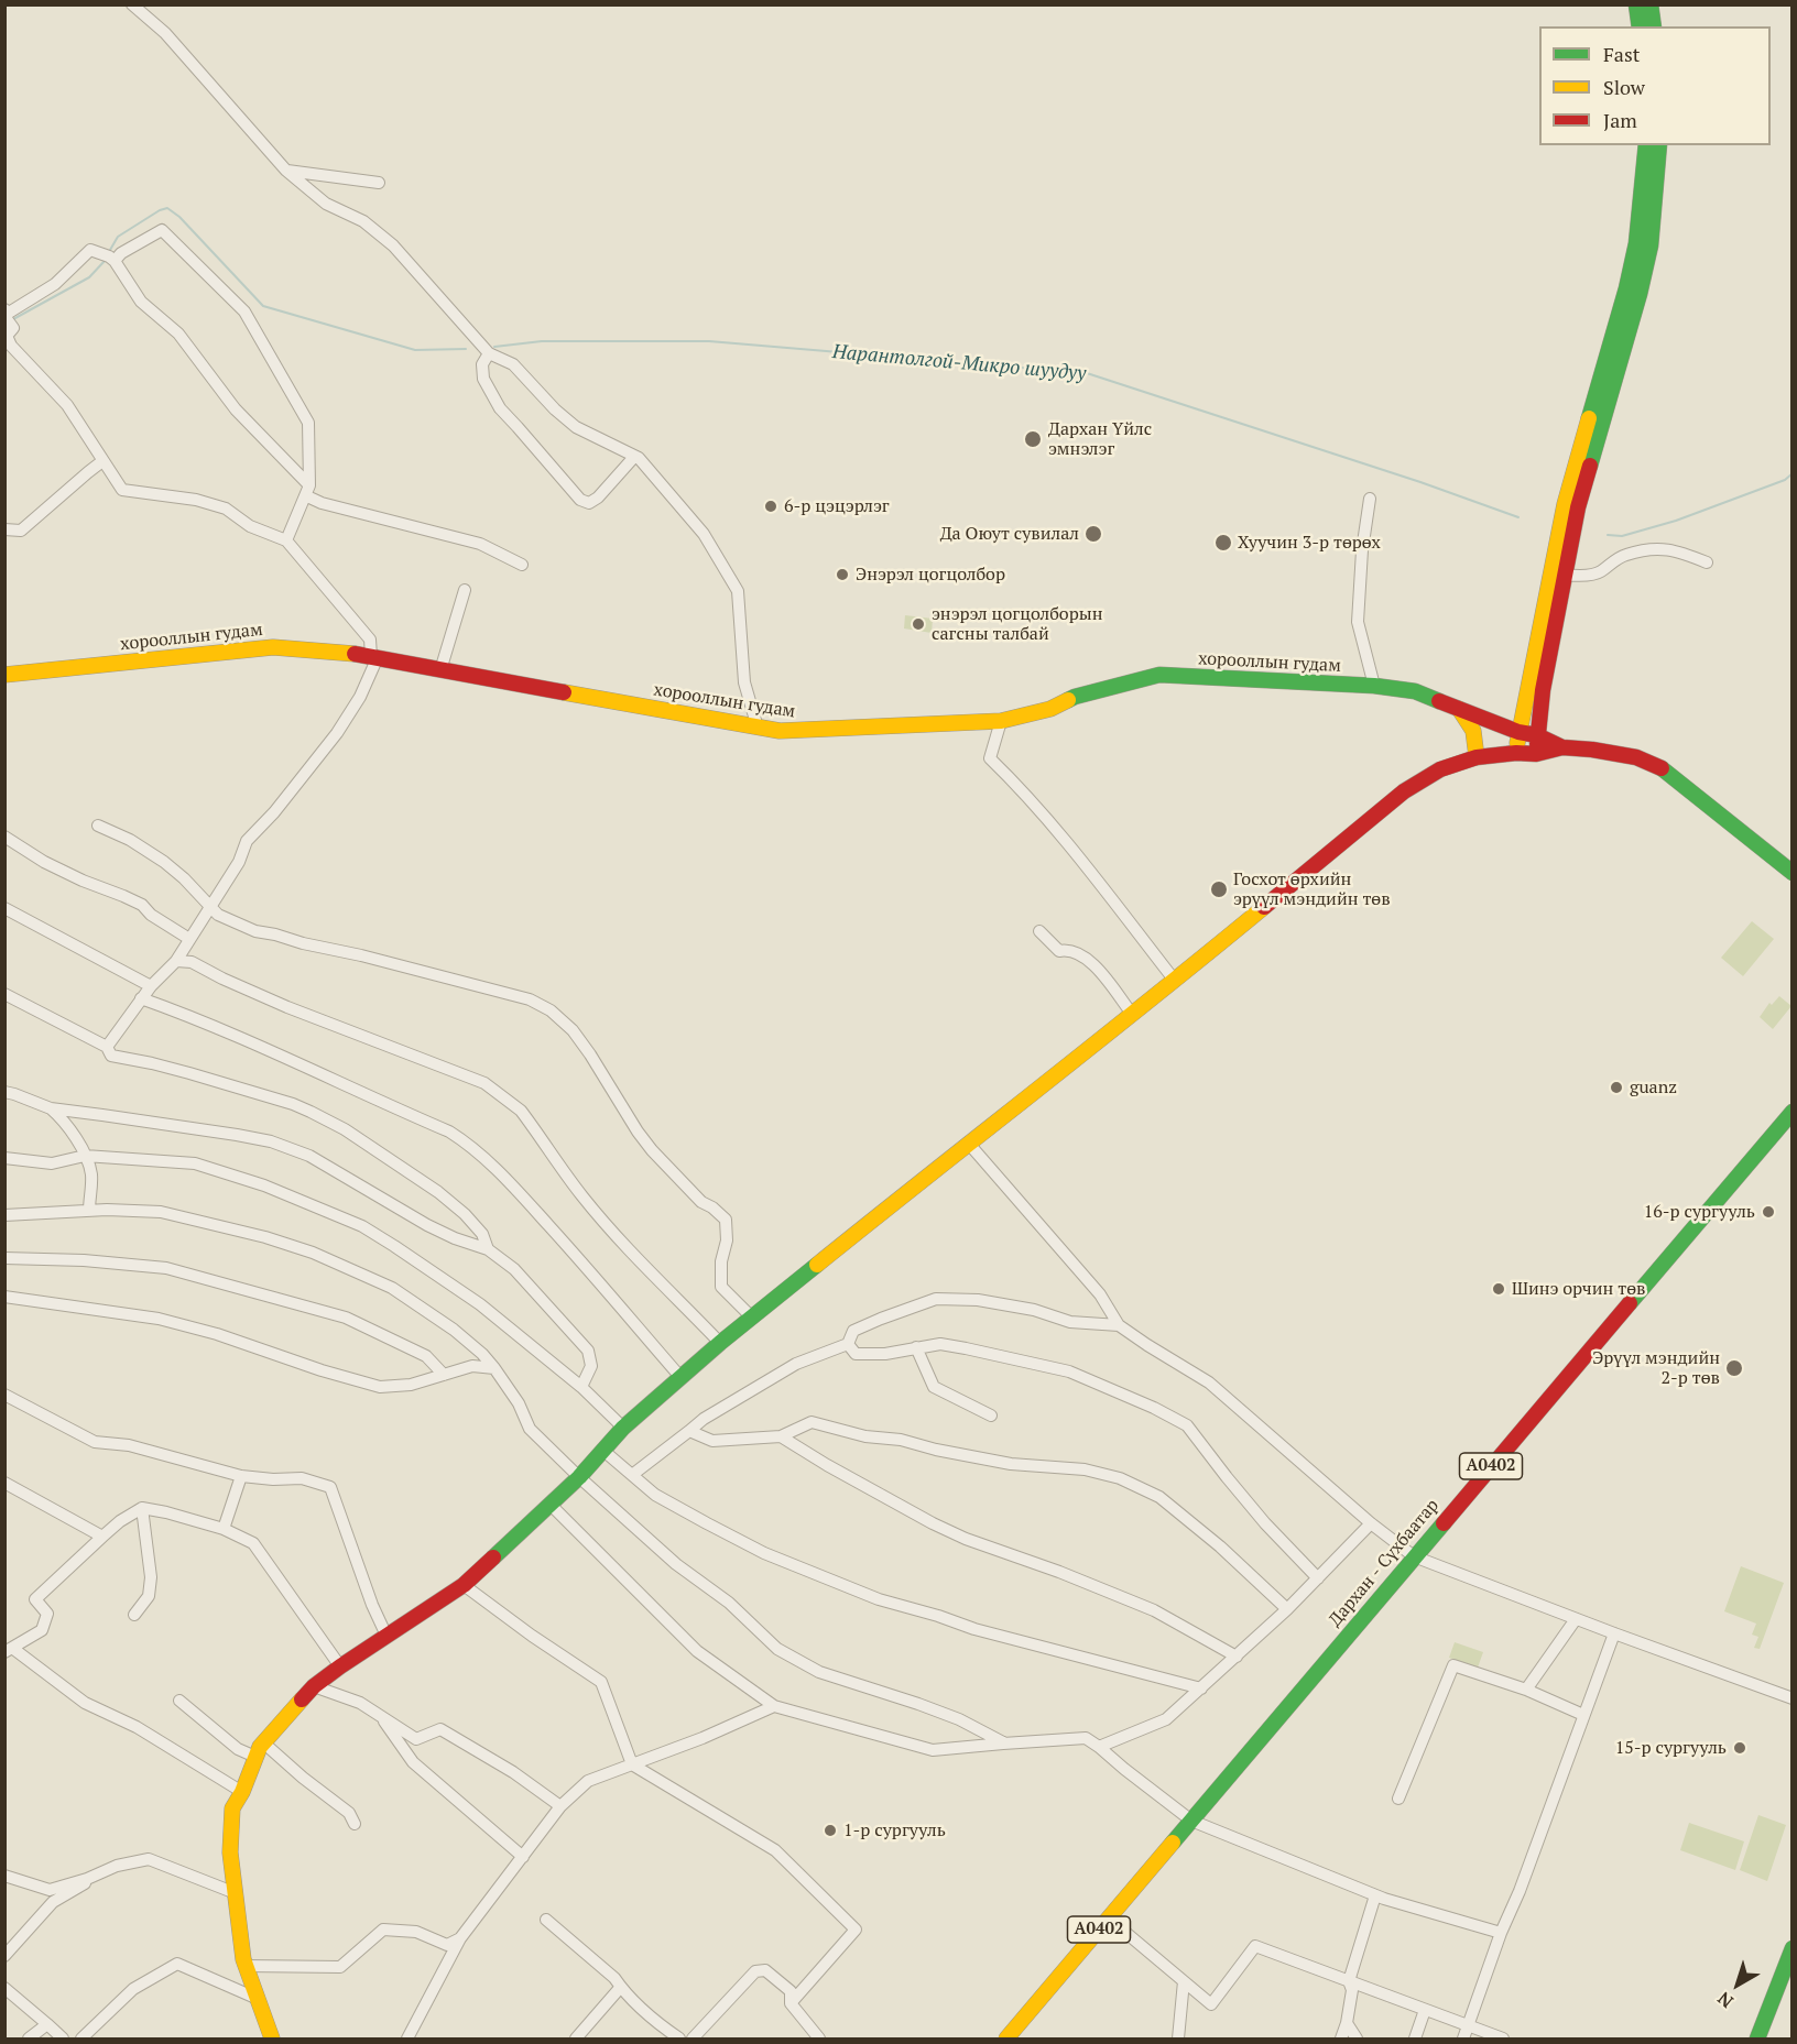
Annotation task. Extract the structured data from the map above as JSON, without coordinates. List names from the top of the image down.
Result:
{
  "streets": {
    "main road": ["хорооллын гудам", "A0402", "Дархан - Сүхбаатар"]
  },
  "water": ["Нарантолгой-Микро шуудуу"],
  "places": [
    "Дархан Үйлс эмнэлэг",
    "6-р цэцэрлэг",
    "Да Оюут сувилал",
    "Хуучин 3-р төрөх",
    "Энэрэл цогцолбор",
    "энэрэл цогцолборын сагсны талбай",
    "Госхот өрхийн эрүүл мэндийн төв",
    "guanz",
    "16-р сургууль",
    "Шинэ орчин төв",
    "Эрүүл мэндийн 2-р төв",
    "15-р сургууль",
    "1-р сургууль"
  ],
  "legend": ["Fast", "Slow", "Jam"],
  "north": "bottom left"
}
